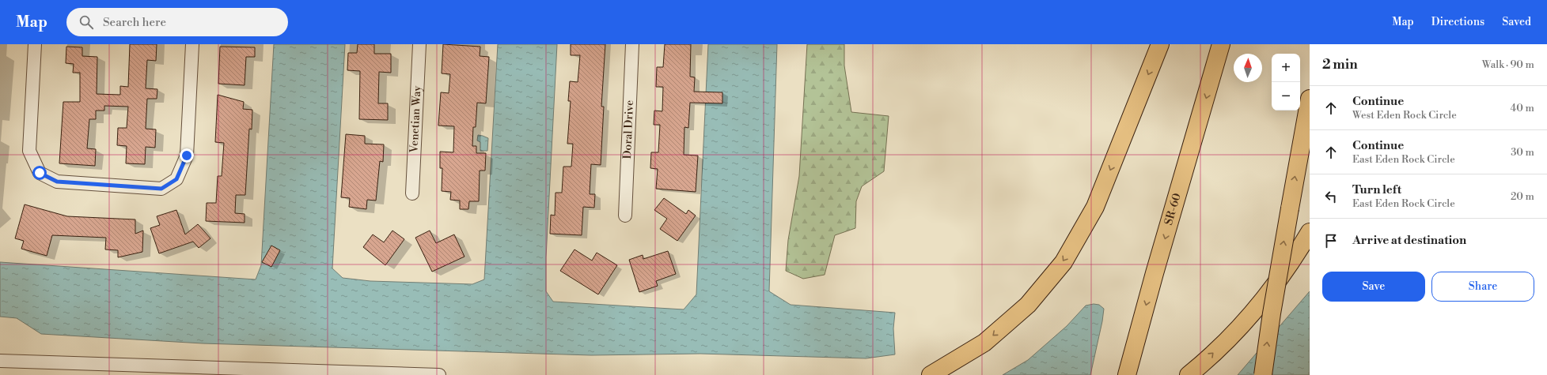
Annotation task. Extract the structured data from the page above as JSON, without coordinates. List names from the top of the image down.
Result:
{
  "streets": {
    "highway": ["SR-60"],
    "street": ["Venetian Way", "Doral Drive"]
  },
  "north": "top",
  "page": {
    "header": "Map",
    "search": "Search here",
    "nav": ["Map", "Directions", "Saved"],
    "heading": ["2 min", "Walk · 90 m"],
    "map_buttons": ["+", "−"],
    "list": [
      ["Continue", "West Eden Rock Circle", "40 m"],
      ["Continue", "East Eden Rock Circle", "30 m"],
      ["Turn left", "East Eden Rock Circle", "20 m"],
      "Arrive at destination"
    ],
    "buttons": ["Save", "Share"]
  }
}
